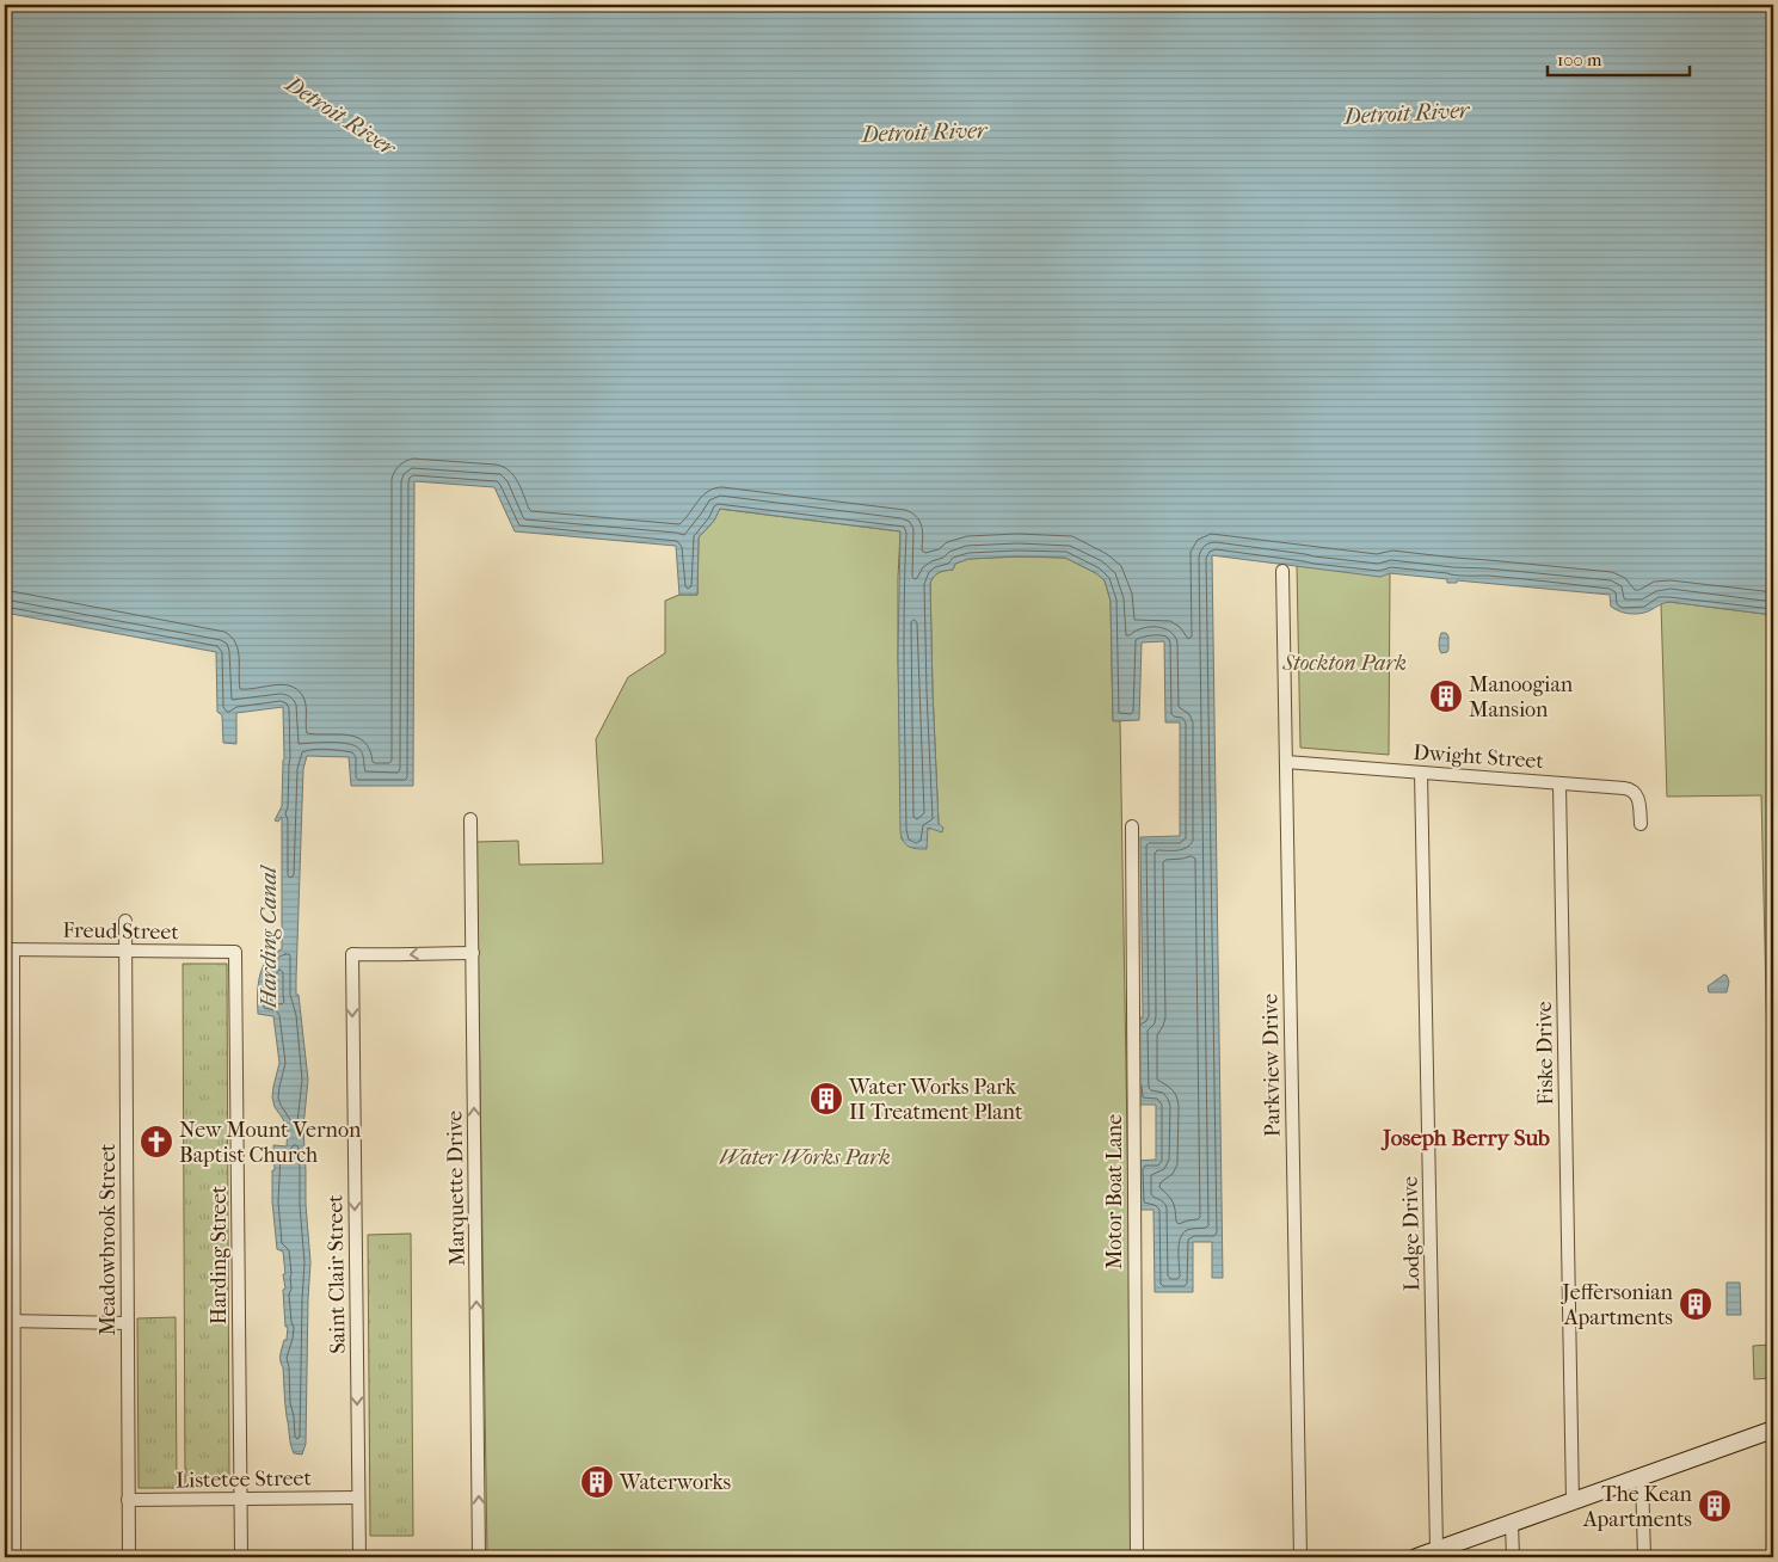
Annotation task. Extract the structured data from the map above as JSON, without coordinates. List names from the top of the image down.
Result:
{
  "streets": {
    "street": [
      "Dwight Street",
      "Freud Street",
      "Fiske Drive",
      "Parkview Drive",
      "Marquette Drive",
      "Motor Boat Lane",
      "Lodge Drive",
      "Meadowbrook Street",
      "Harding Street",
      "Saint Clair Street",
      "Listetee Street"
    ]
  },
  "crossings": [
    ["Dwight Street", "Fiske Drive"],
    ["Dwight Street", "Parkview Drive"],
    ["Dwight Street", "Lodge Drive"],
    ["Freud Street", "Meadowbrook Street"],
    ["Freud Street", "Harding Street"],
    ["Marquette Drive", "Saint Clair Street"],
    ["Meadowbrook Street", "Listetee Street"],
    ["Harding Street", "Listetee Street"],
    ["Saint Clair Street", "Listetee Street"]
  ],
  "one_way": ["Marquette Drive", "Saint Clair Street"],
  "districts": ["Joseph Berry Sub"],
  "water": ["Detroit River", "Harding Canal"],
  "parks": ["Stockton Park", "Water Works Park"],
  "places": {
    "building": [
      "Manoogian Mansion",
      "Water Works Park II Treatment Plant",
      "Jeffersonian Apartments",
      "Waterworks",
      "The Kean Apartments"
    ],
    "church": ["New Mount Vernon Baptist Church"]
  },
  "scale_bar": "100 m"
}
